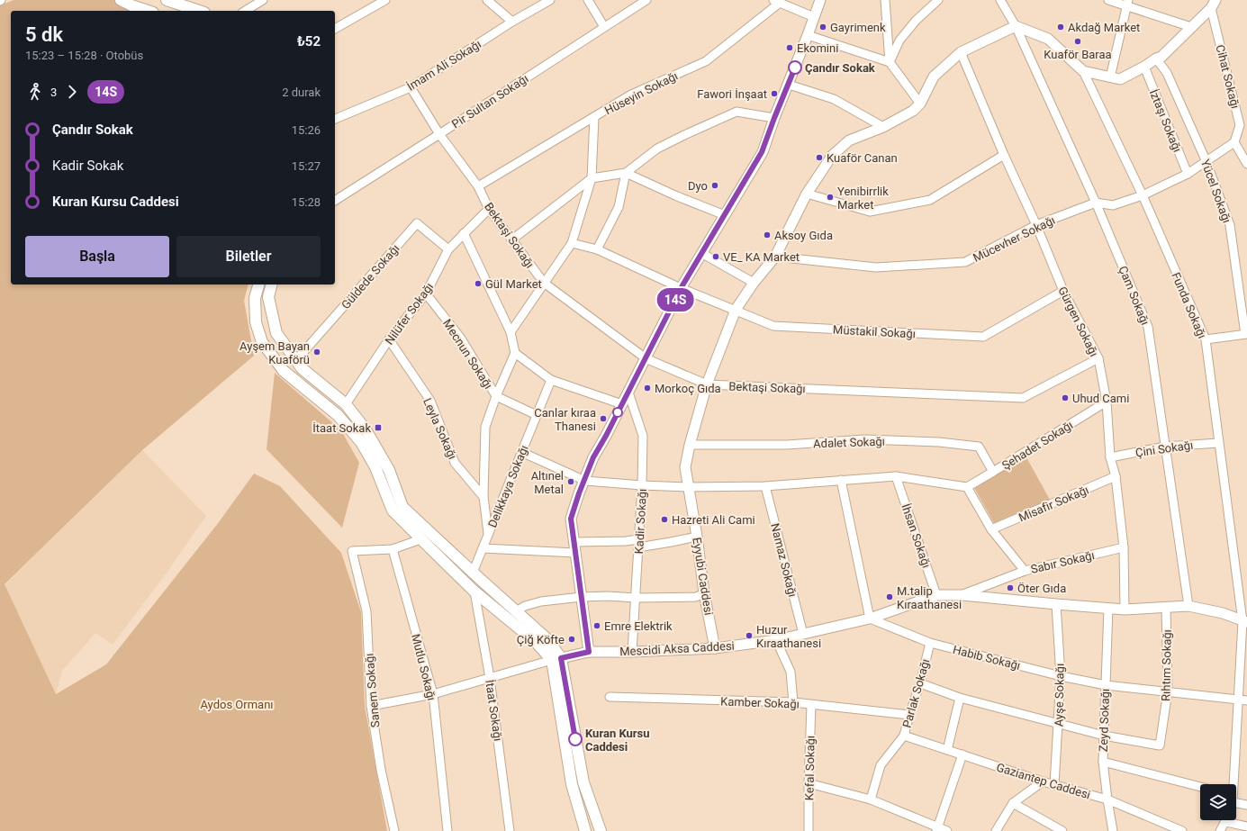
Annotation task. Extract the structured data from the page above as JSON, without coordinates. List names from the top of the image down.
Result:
{
  "streets": {
    "street": [
      "İmam Ali Sokağı",
      "Cihat Sokağı",
      "Hüseyin Sokağı",
      "Pir Sultan Sokağı",
      "İztaşı Sokağı",
      "Yücel Sokağı",
      "Bektaşi Sokağı",
      "Mücevher Sokağı",
      "Güldede Sokağı",
      "Çam Sokağı",
      "Funda Sokağı",
      "Nilüfer Sokağı",
      "Gürgen Sokağı",
      "Müstakil Sokağı",
      "Mecnun Sokağı",
      "Leyla Sokağı",
      "Adalet Sokağı",
      "Şehadet Sokağı",
      "Çini Sokağı",
      "Delikkaya Sokağı",
      "Misafir Sokağı",
      "Kadir Sokağı",
      "İhsan Sokağı",
      "Namaz Sokağı",
      "Sabır Sokağı",
      "Eyyubi Caddesi",
      "Mescidi Aksa Caddesi",
      "Habib Sokağı",
      "Rıhtım Sokağı",
      "Mutlu Sokağı",
      "Sanem Sokağı",
      "Parlak Sokağı",
      "Ayşe Sokağı",
      "Kamber Sokağı",
      "İtaat Sokağı",
      "Zeyd Sokağı",
      "Kefal Sokağı",
      "Gaziantep Caddesi"
    ]
  },
  "crossings": [
    ["İmam Ali Sokağı", "Bektaşi Sokağı"],
    ["Cihat Sokağı", "Mücevher Sokağı"],
    ["Hüseyin Sokağı", "Bektaşi Sokağı"],
    ["Pir Sultan Sokağı", "Bektaşi Sokağı"],
    ["İztaşı Sokağı", "Mücevher Sokağı"],
    ["Yücel Sokağı", "Mücevher Sokağı"],
    ["Yücel Sokağı", "Funda Sokağı"],
    ["Bektaşi Sokağı", "Nilüfer Sokağı"],
    ["Bektaşi Sokağı", "Gürgen Sokağı"],
    ["Bektaşi Sokağı", "Eyyubi Caddesi"],
    ["Mücevher Sokağı", "Çam Sokağı"],
    ["Mücevher Sokağı", "Funda Sokağı"],
    ["Mücevher Sokağı", "Gürgen Sokağı"],
    ["Mücevher Sokağı", "Eyyubi Caddesi"],
    ["Güldede Sokağı", "Nilüfer Sokağı"],
    ["Çam Sokağı", "Çini Sokağı"],
    ["Çam Sokağı", "Eyyubi Caddesi"],
    ["Çam Sokağı", "Mescidi Aksa Caddesi"],
    ["Funda Sokağı", "Çini Sokağı"],
    ["Funda Sokağı", "Mescidi Aksa Caddesi"],
    ["Funda Sokağı", "Habib Sokağı"],
    ["Nilüfer Sokağı", "Mecnun Sokağı"],
    ["Nilüfer Sokağı", "Leyla Sokağı"],
    ["Gürgen Sokağı", "Müstakil Sokağı"],
    ["Gürgen Sokağı", "Şehadet Sokağı"],
    ["Gürgen Sokağı", "Çini Sokağı"],
    ["Gürgen Sokağı", "Misafir Sokağı"],
    ["Gürgen Sokağı", "Sabır Sokağı"],
    ["Gürgen Sokağı", "Eyyubi Caddesi"],
    ["Gürgen Sokağı", "Mescidi Aksa Caddesi"],
    ["Müstakil Sokağı", "Eyyubi Caddesi"],
    ["Mecnun Sokağı", "Delikkaya Sokağı"],
    ["Adalet Sokağı", "Şehadet Sokağı"],
    ["Adalet Sokağı", "Eyyubi Caddesi"],
    ["Kadir Sokağı", "Mescidi Aksa Caddesi"],
    ["İhsan Sokağı", "Mescidi Aksa Caddesi"],
    ["Namaz Sokağı", "Mescidi Aksa Caddesi"],
    ["Sabır Sokağı", "Mescidi Aksa Caddesi"],
    ["Eyyubi Caddesi", "Mescidi Aksa Caddesi"],
    ["Mescidi Aksa Caddesi", "Habib Sokağı"],
    ["Mescidi Aksa Caddesi", "Rıhtım Sokağı"],
    ["Mescidi Aksa Caddesi", "Ayşe Sokağı"],
    ["Mescidi Aksa Caddesi", "Zeyd Sokağı"],
    ["Habib Sokağı", "Rıhtım Sokağı"],
    ["Habib Sokağı", "Parlak Sokağı"],
    ["Habib Sokağı", "Ayşe Sokağı"],
    ["Habib Sokağı", "Zeyd Sokağı"],
    ["Rıhtım Sokağı", "Zeyd Sokağı"],
    ["Mutlu Sokağı", "Sanem Sokağı"],
    ["Parlak Sokağı", "Kamber Sokağı"],
    ["Parlak Sokağı", "Gaziantep Caddesi"],
    ["Ayşe Sokağı", "Gaziantep Caddesi"],
    ["Kamber Sokağı", "Kefal Sokağı"],
    ["Zeyd Sokağı", "Gaziantep Caddesi"]
  ],
  "parks": ["Aydos Ormanı"],
  "places": {
    "other": [
      "Gayrimenk",
      "Akdağ Market",
      "Kuaför Baraa",
      "Ekomini",
      "Çandır Sokak",
      "Fawori İnşaat",
      "Kuaför Canan",
      "Dyo",
      "Yenibirrlik Market",
      "Aksoy Gıda",
      "VE_ KA Market",
      "Gül Market",
      "Ayşem Bayan Kuaförü",
      "Morkoç Gıda",
      "Uhud Cami",
      "Canlar kıraa Thanesi",
      "Altınel Metal",
      "Hazreti Ali Cami",
      "Öter Gıda",
      "M.talip Kıraathanesi",
      "Emre Elektrik",
      "Huzur Kıraathanesi",
      "Çiğ Köfte",
      "Kuran Kursu Caddesi"
    ],
    "transit": ["İtaat Sokak"]
  },
  "lines": ["bus line 14S"],
  "page": {
    "on_map": "14S",
    "heading": ["5 dk", "15:23 – 15:28 · Otobüs", "₺52"],
    "legs": ["3", "14S", "2 durak"],
    "list": [
      {
        "name": "Çandır Sokak",
        "value": "15:26"
      },
      {
        "name": "Kadir Sokak",
        "value": "15:27"
      },
      {
        "name": "Kuran Kursu Caddesi",
        "value": "15:28"
      }
    ],
    "buttons": ["Başla", "Biletler"]
  }
}
